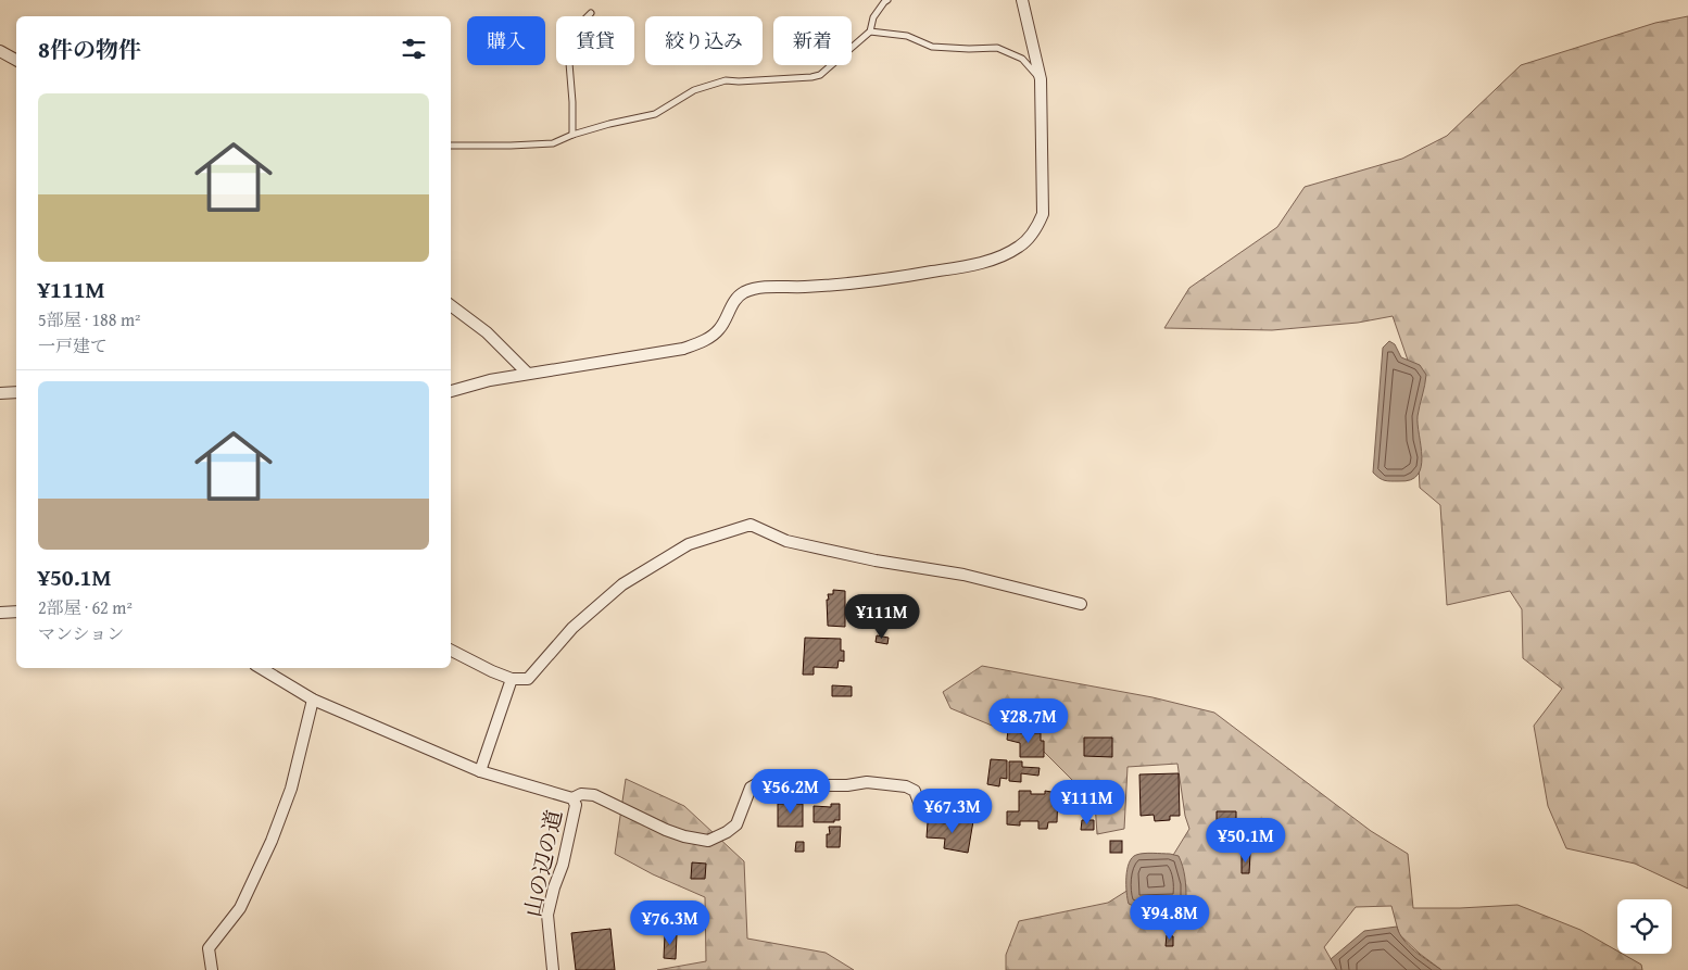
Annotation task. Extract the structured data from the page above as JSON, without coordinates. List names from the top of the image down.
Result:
{
  "streets": {
    "street": ["山の辺の道"]
  },
  "page": {
    "chip": [
      "購入",
      "賃貸",
      "絞り込み",
      "新着"
    ],
    "heading": "8件の物件",
    "list": [
      {
        "name": "¥111M",
        "note": "5部屋 · 188 m² · 一戸建て"
      },
      {
        "name": "¥50.1M",
        "note": "2部屋 · 62 m² · マンション"
      }
    ],
    "price": [
      "¥111M",
      "¥28.7M",
      "¥56.2M",
      "¥111M",
      "¥67.3M",
      "¥50.1M",
      "¥94.8M",
      "¥76.3M"
    ]
  }
}
